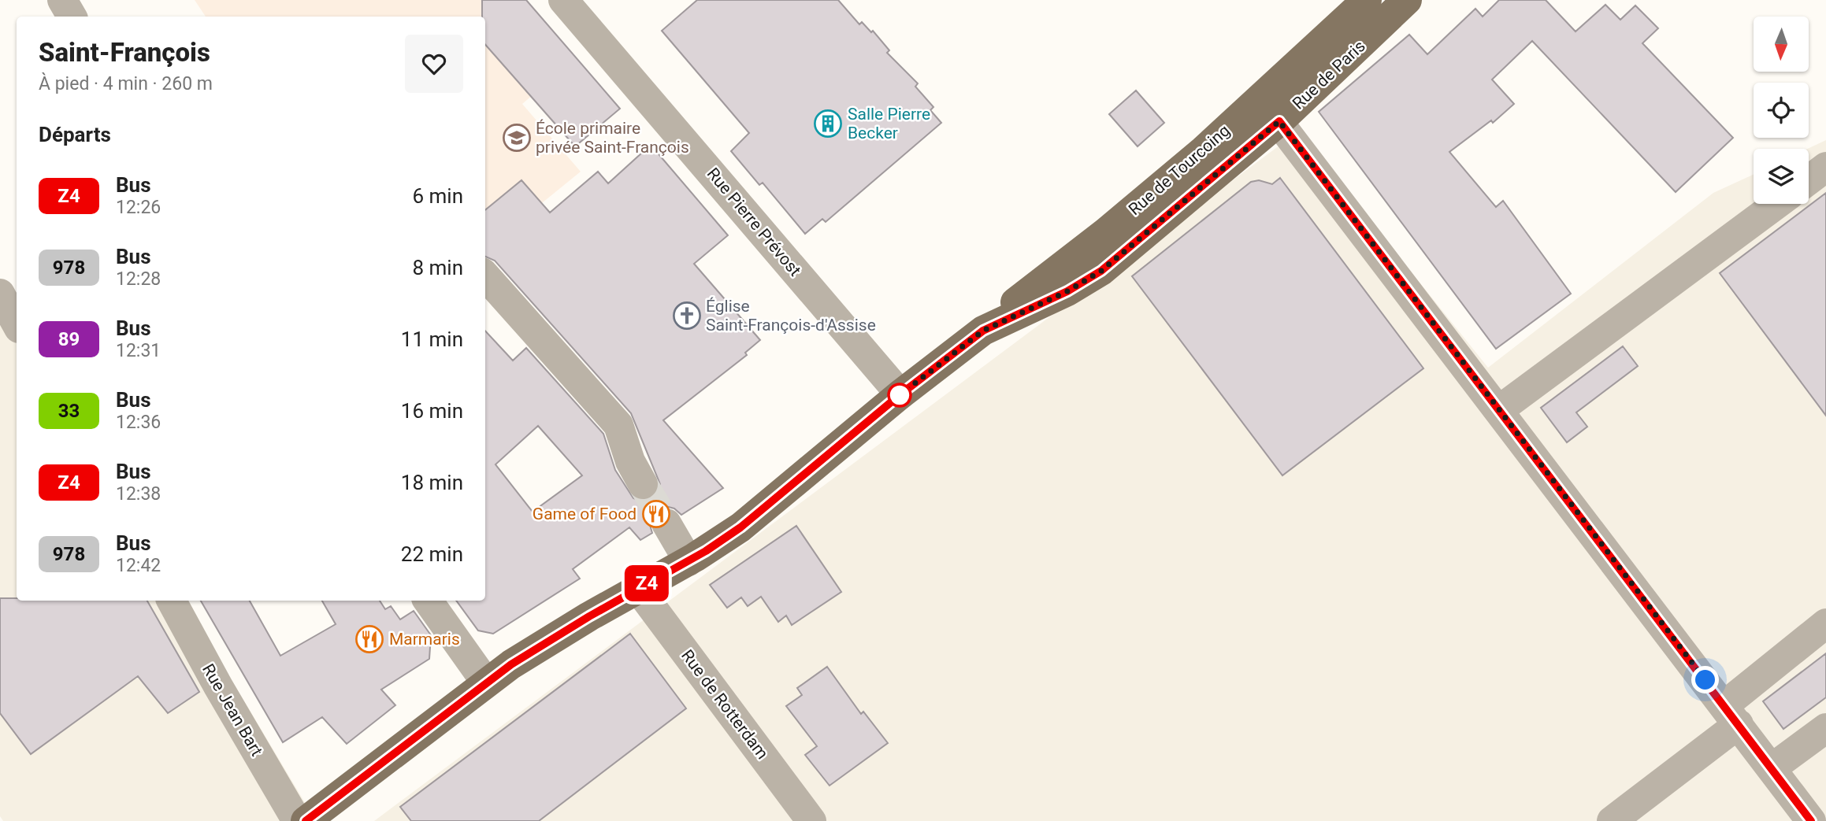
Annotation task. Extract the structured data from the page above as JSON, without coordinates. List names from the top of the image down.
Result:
{
  "streets": {
    "main road": ["Rue de Paris"],
    "street": ["Rue Pierre Prévost", "Rue de Rotterdam", "Rue Jean Bart"]
  },
  "crossings": [
    ["Rue de Paris", "Rue Pierre Prévost"],
    ["Rue de Paris", "Rue de Rotterdam"]
  ],
  "places": {
    "building": ["Salle Pierre Becker"],
    "school or university": ["École primaire privée Saint-François"],
    "church": ["Église Saint-François-d'Assise"],
    "restaurant": ["Game of Food", "Marmaris"]
  },
  "lines": ["bus line Z4"],
  "north": "bottom",
  "page": {
    "on_map": "Z4",
    "heading": [
      ["Saint-François", "À pied · 4 min · 260 m"],
      "Départs"
    ],
    "list": [
      {
        "mark": "Z4",
        "name": "Bus",
        "note": "12:26",
        "value": "6 min"
      },
      {
        "mark": "978",
        "name": "Bus",
        "note": "12:28",
        "value": "8 min"
      },
      {
        "mark": "89",
        "name": "Bus",
        "note": "12:31",
        "value": "11 min"
      },
      {
        "mark": "33",
        "name": "Bus",
        "note": "12:36",
        "value": "16 min"
      },
      {
        "mark": "Z4",
        "name": "Bus",
        "note": "12:38",
        "value": "18 min"
      },
      {
        "mark": "978",
        "name": "Bus",
        "note": "12:42",
        "value": "22 min"
      }
    ]
  }
}
